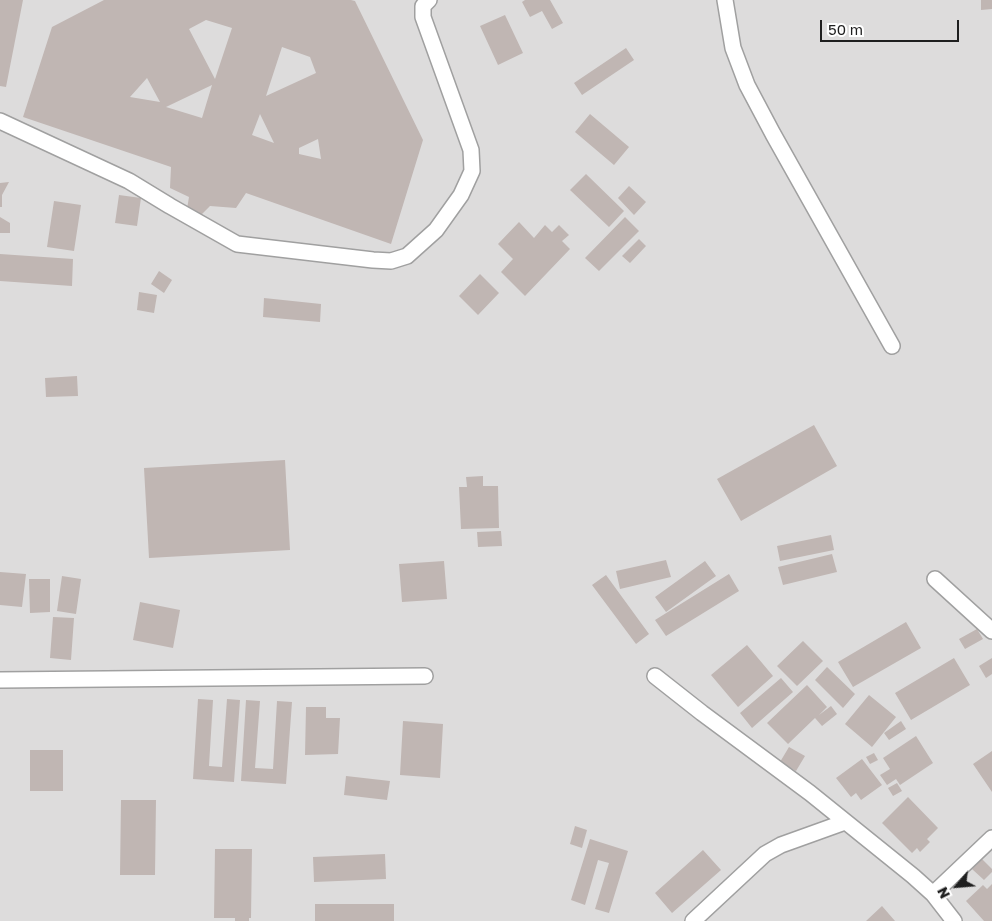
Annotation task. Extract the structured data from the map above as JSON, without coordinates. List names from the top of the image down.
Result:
{
  "scale_bar": "50 m",
  "north": "bottom left"
}
